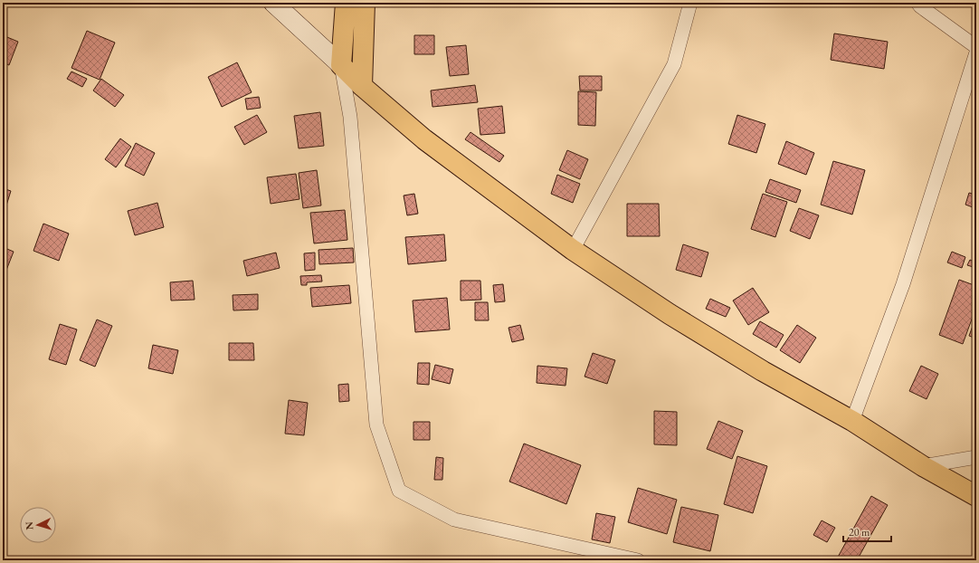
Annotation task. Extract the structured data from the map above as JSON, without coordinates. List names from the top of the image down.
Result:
{
  "scale_bar": "20 m",
  "north": "left"
}
